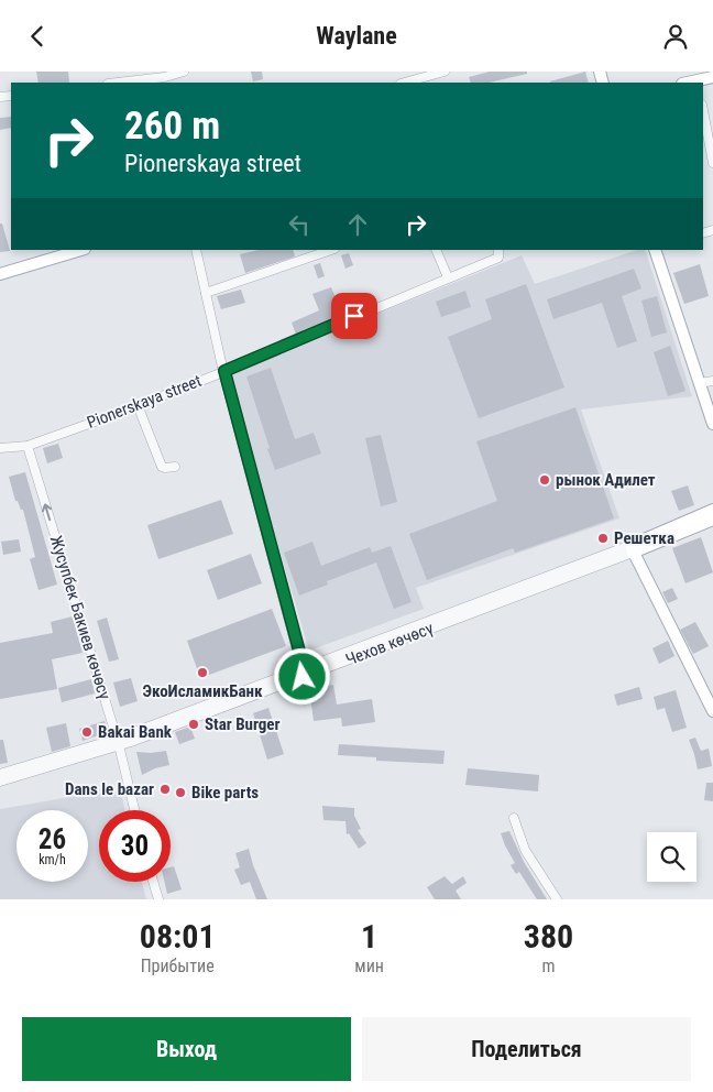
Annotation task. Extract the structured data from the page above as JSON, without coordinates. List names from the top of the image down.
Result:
{
  "streets": {
    "main road": ["Чехов көчөсү"],
    "street": ["Pionerskaya street", "Жусупбек Бакиев көчөсү"]
  },
  "crossings": [
    ["Pionerskaya street", "Жусупбек Бакиев көчөсү"],
    ["Жусупбек Бакиев көчөсү", "Чехов көчөсү"]
  ],
  "one_way": ["Жусупбек Бакиев көчөсү"],
  "places": [
    "рынок Адилет",
    "Решетка",
    "ЭкоИсламикБанк",
    "Star Burger",
    "Bakai Bank",
    "Dans le bazar",
    "Bike parts"
  ],
  "page": {
    "header": "Waylane",
    "turn": ["260 m", "Pionerskaya street"],
    "speed": "26 km/h",
    "limit": "30",
    "eta": [
      "08:01",
      "Прибытие",
      "1",
      "мин",
      "380",
      "m"
    ],
    "buttons": ["Выход", "Поделиться"]
  }
}
